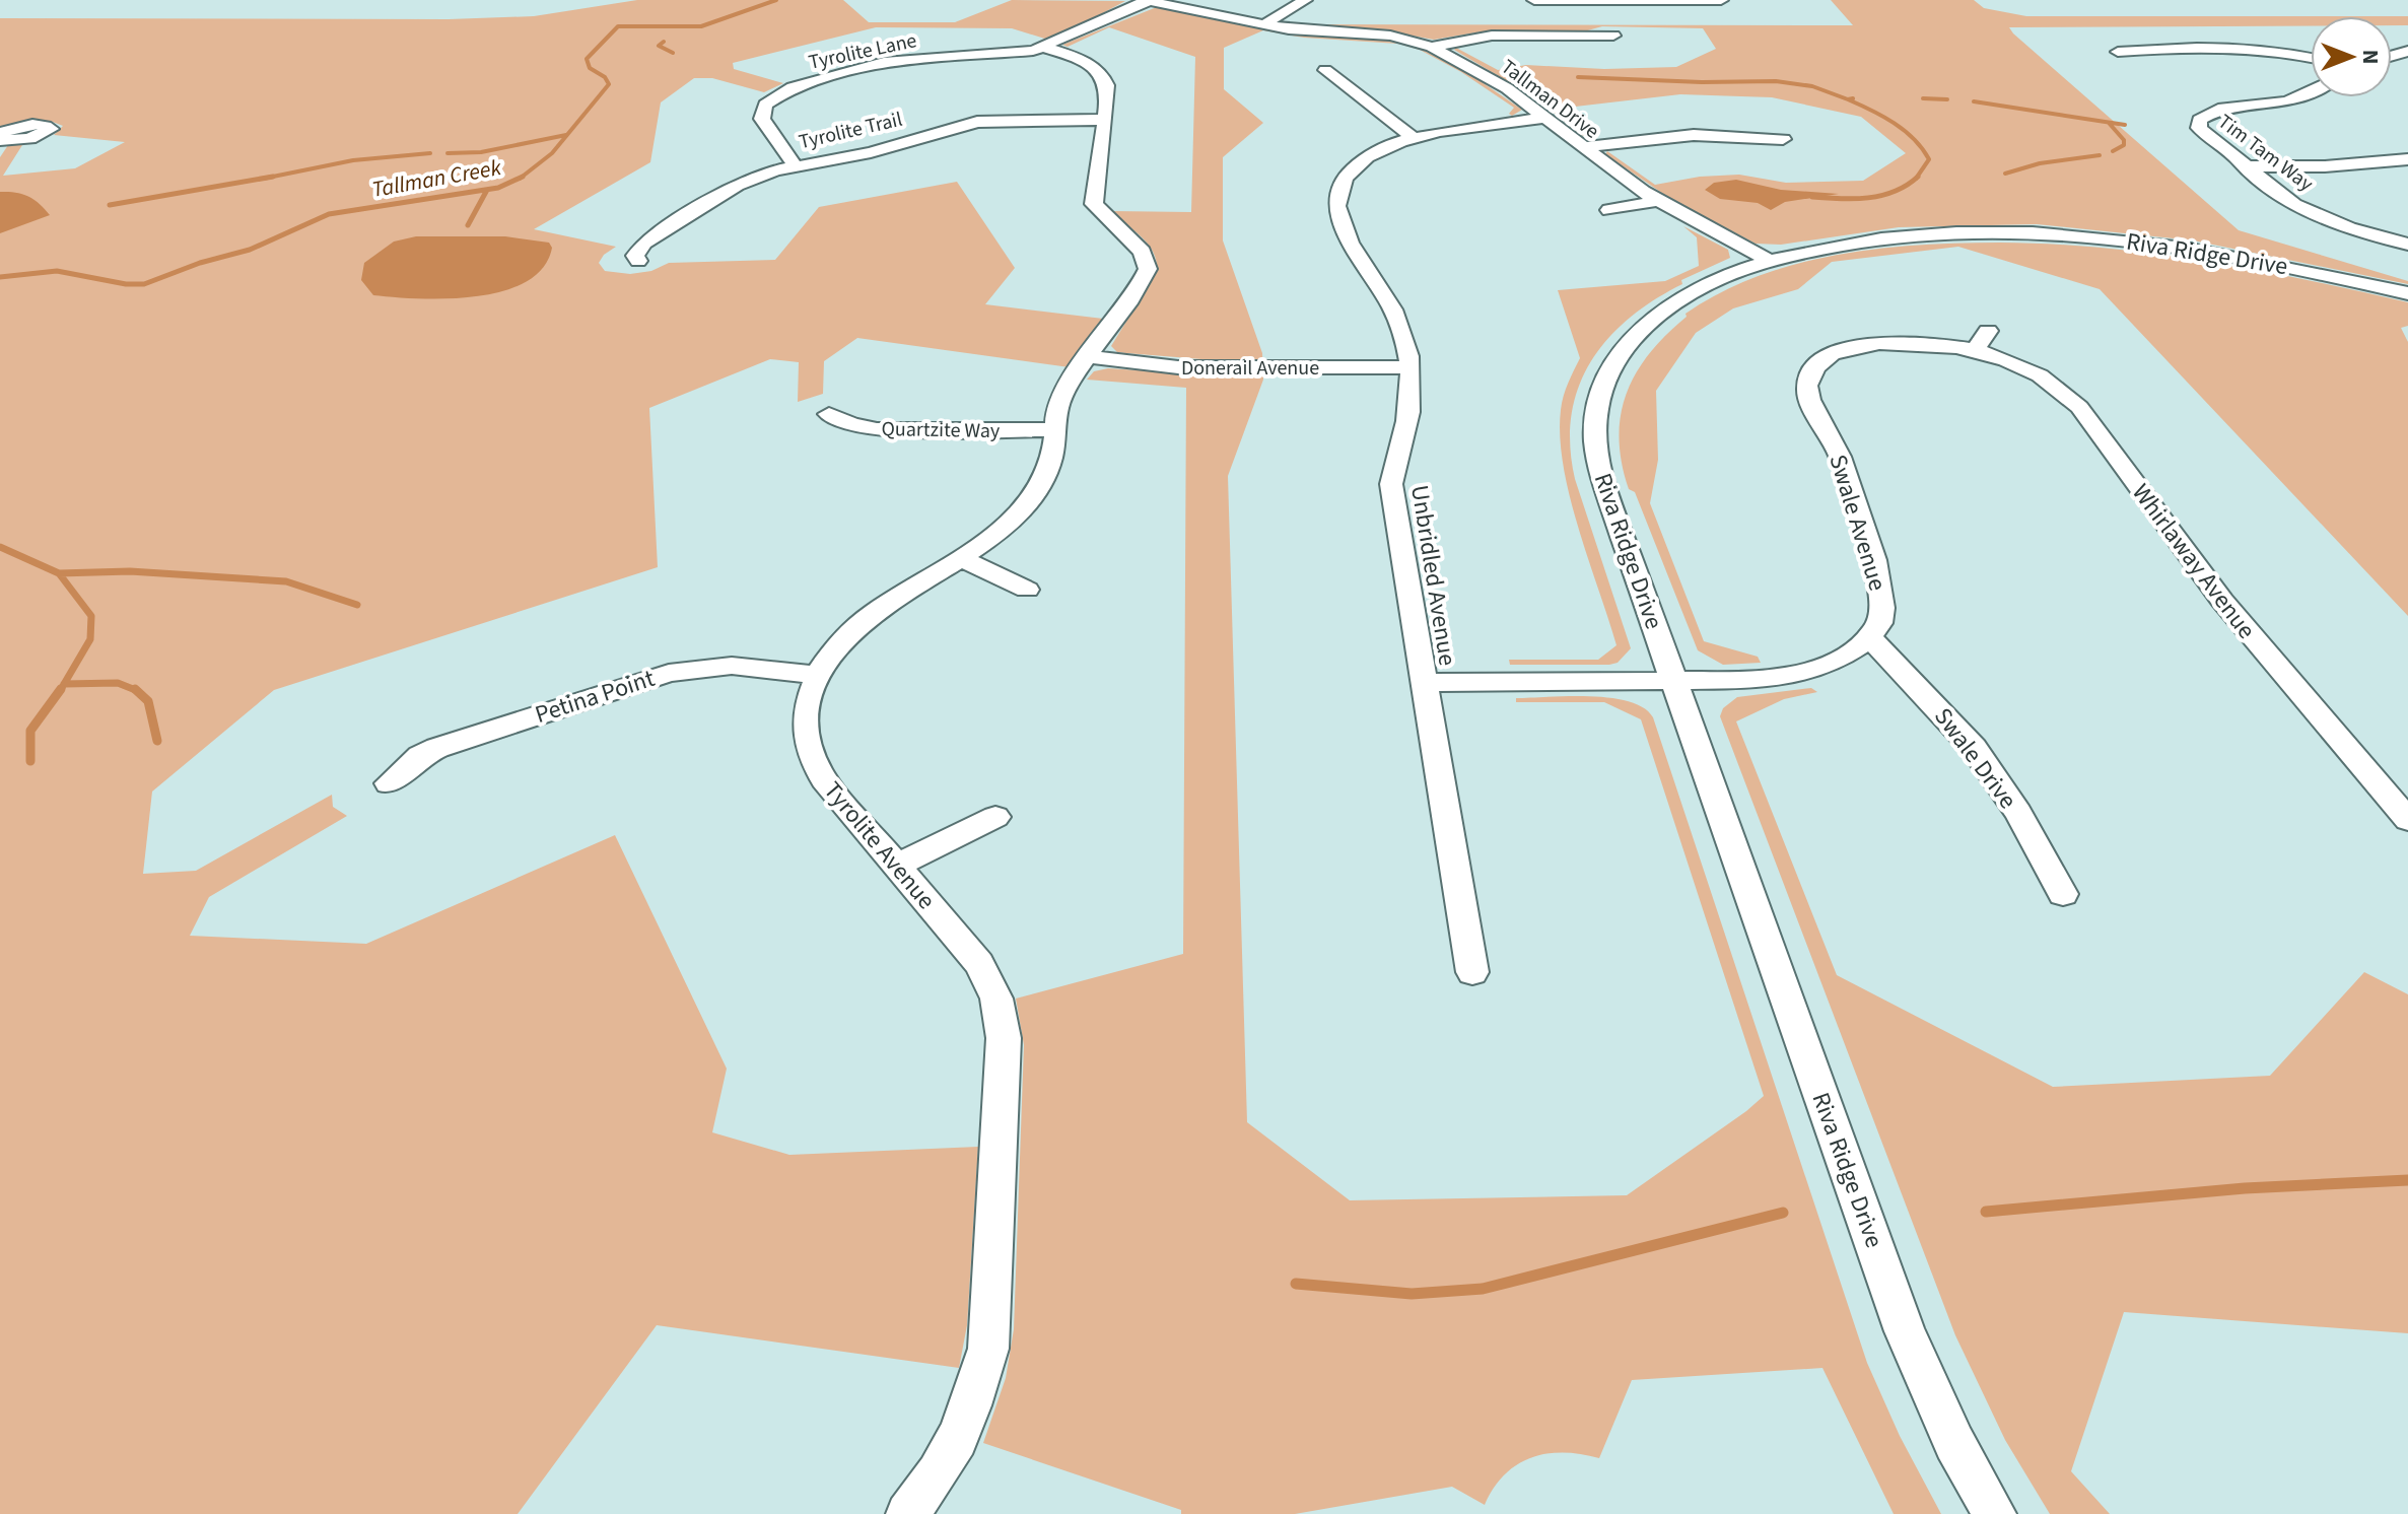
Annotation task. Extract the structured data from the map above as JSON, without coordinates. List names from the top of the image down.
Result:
{
  "streets": {
    "street": [
      "Tyrolite Lane",
      "Tallman Drive",
      "Tyrolite Trail",
      "Tim Tam Way",
      "Riva Ridge Drive",
      "Donerail Avenue",
      "Quartzite Way",
      "Swale Avenue",
      "Whirlaway Avenue",
      "Unbridled Avenue",
      "Petina Point",
      "Swale Drive",
      "Tyrolite Avenue"
    ]
  },
  "crossings": [
    ["Tyrolite Lane", "Tyrolite Trail"],
    ["Tyrolite Lane", "Tyrolite Avenue"],
    ["Tallman Drive", "Riva Ridge Drive"],
    ["Tallman Drive", "Unbridled Avenue"],
    ["Tyrolite Trail", "Tyrolite Avenue"],
    ["Donerail Avenue", "Unbridled Avenue"],
    ["Donerail Avenue", "Tyrolite Avenue"],
    ["Quartzite Way", "Tyrolite Avenue"],
    ["Swale Avenue", "Whirlaway Avenue"],
    ["Swale Avenue", "Swale Drive"],
    ["Petina Point", "Tyrolite Avenue"]
  ],
  "water": ["Tallman Creek"],
  "north": "right"
}
